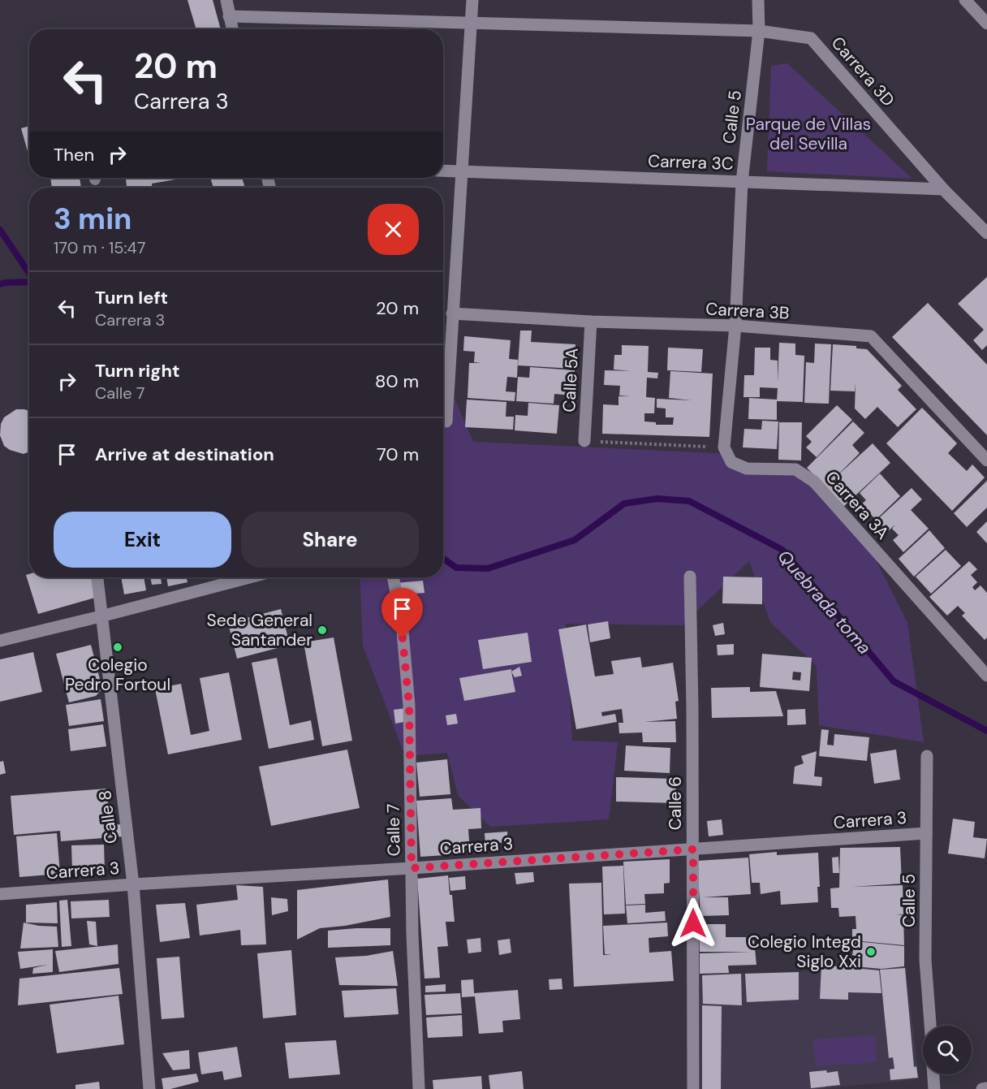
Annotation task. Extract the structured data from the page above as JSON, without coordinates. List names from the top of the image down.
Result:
{
  "streets": {
    "street": [
      "Carrera 3D",
      "Calle 5",
      "Carrera 3C",
      "Carrera 3B",
      "Calle 5A",
      "Carrera 3A",
      "Calle 6",
      "Calle 8",
      "Carrera 3",
      "Calle 7"
    ]
  },
  "crossings": [
    ["Carrera 3D", "Calle 5"],
    ["Carrera 3D", "Carrera 3C"],
    ["Calle 5", "Carrera 3C"],
    ["Calle 5", "Carrera 3B"],
    ["Calle 5", "Carrera 3"],
    ["Carrera 3B", "Calle 5A"],
    ["Calle 6", "Carrera 3"],
    ["Calle 8", "Carrera 3"],
    ["Carrera 3", "Calle 7"]
  ],
  "water": ["Quebrada toma"],
  "parks": ["Parque de Villas del Sevilla"],
  "places": ["Sede General Santander", "Colegio Pedro Fortoul", "Colegio Integd Siglo Xxi"],
  "page": {
    "turn": ["20 m", "Carrera 3"],
    "then": "Then",
    "heading": ["3 min", "170 m · 15:47"],
    "list": [
      {
        "name": "Turn left",
        "note": "Carrera 3",
        "value": "20 m"
      },
      {
        "name": "Turn right",
        "note": "Calle 7",
        "value": "80 m"
      },
      {
        "name": "Arrive at destination",
        "value": "70 m"
      }
    ],
    "buttons": ["Exit", "Share"]
  }
}
